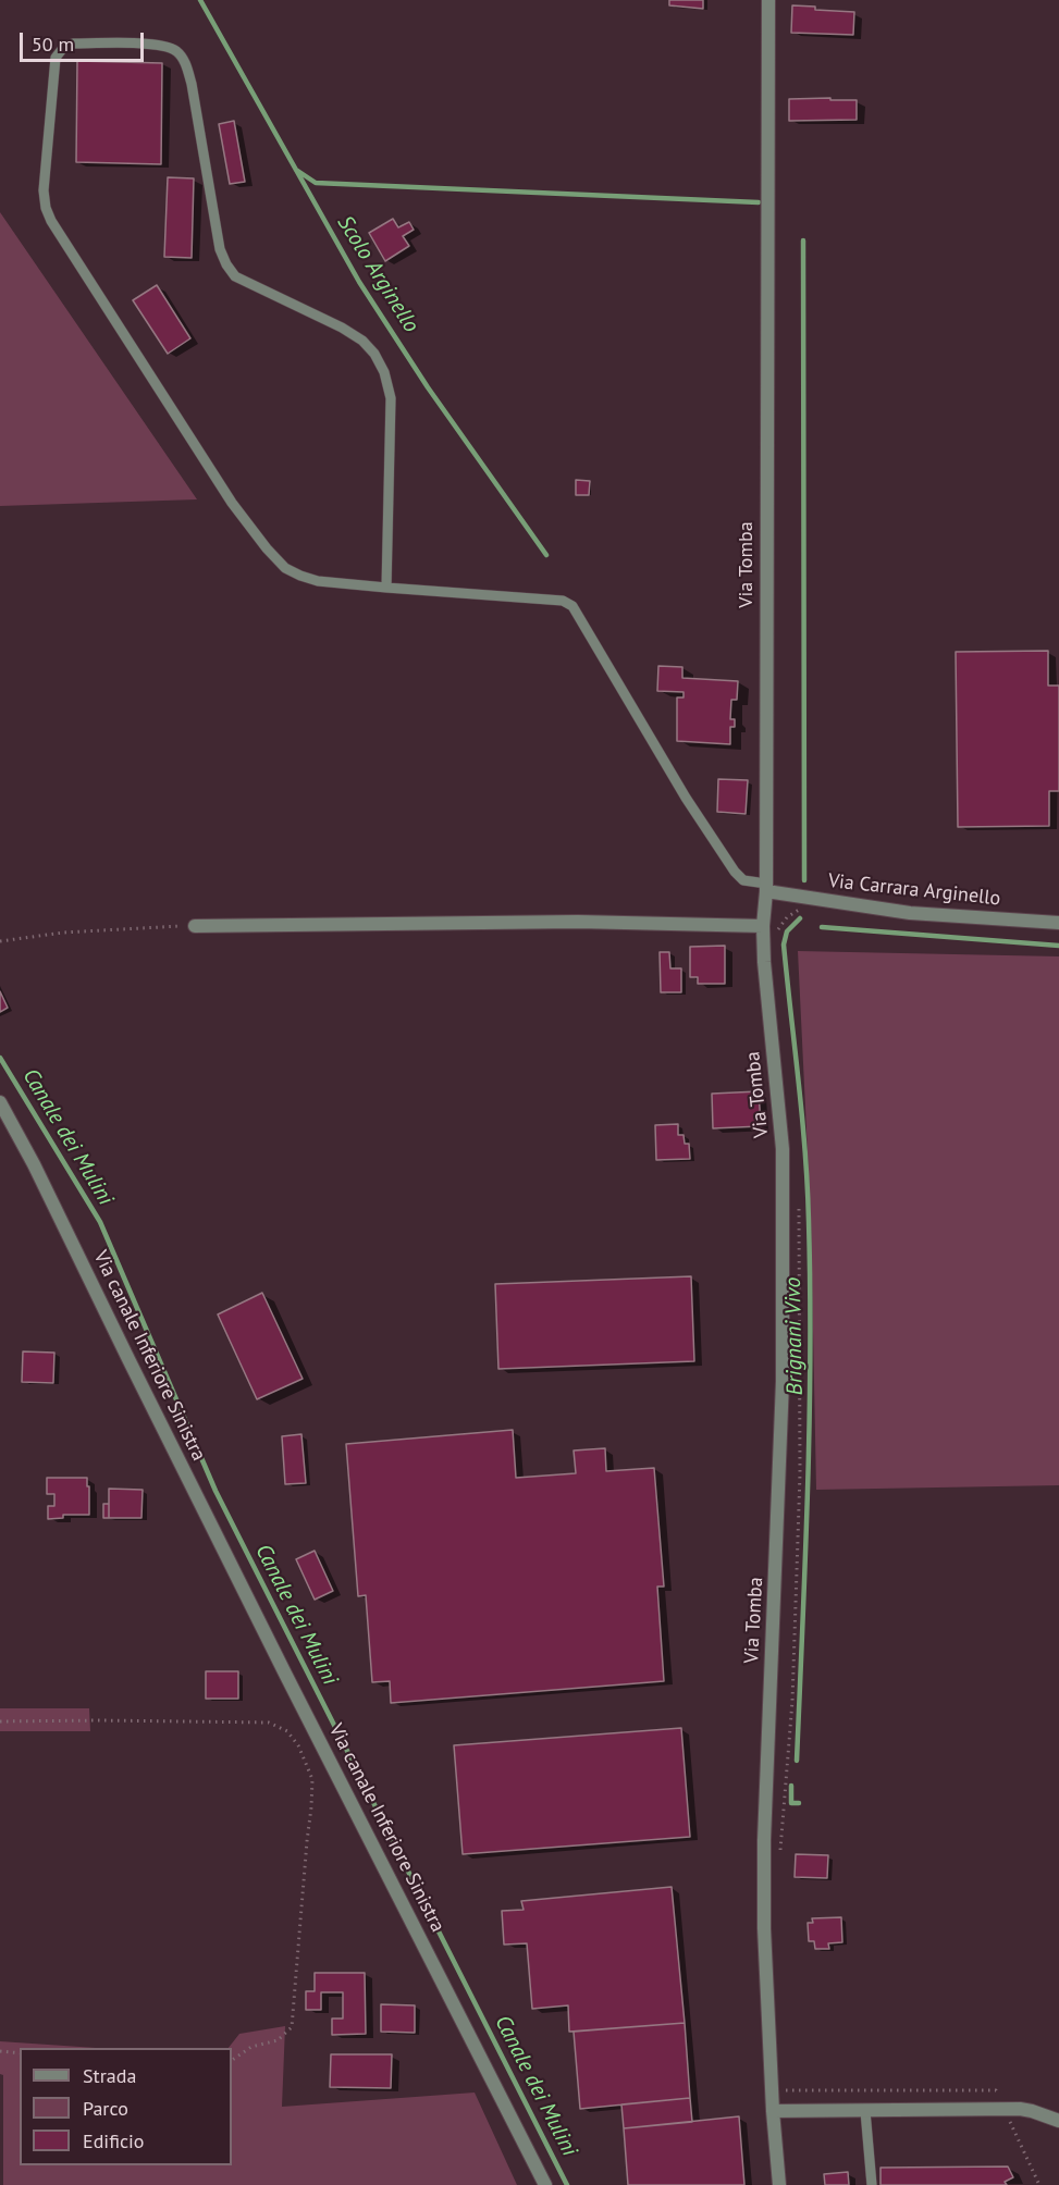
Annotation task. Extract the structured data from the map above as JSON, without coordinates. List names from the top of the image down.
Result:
{
  "streets": {
    "street": ["Via Tomba", "Via Carrara Arginello", "Via canale Inferiore Sinistra"]
  },
  "crossings": [
    ["Via Tomba", "Via Carrara Arginello"]
  ],
  "water": ["Scolo Arginello", "Canale dei Mulini", "Brignani Vivo"],
  "legend": ["Strada", "Parco", "Edificio"],
  "scale_bar": "50 m"
}
